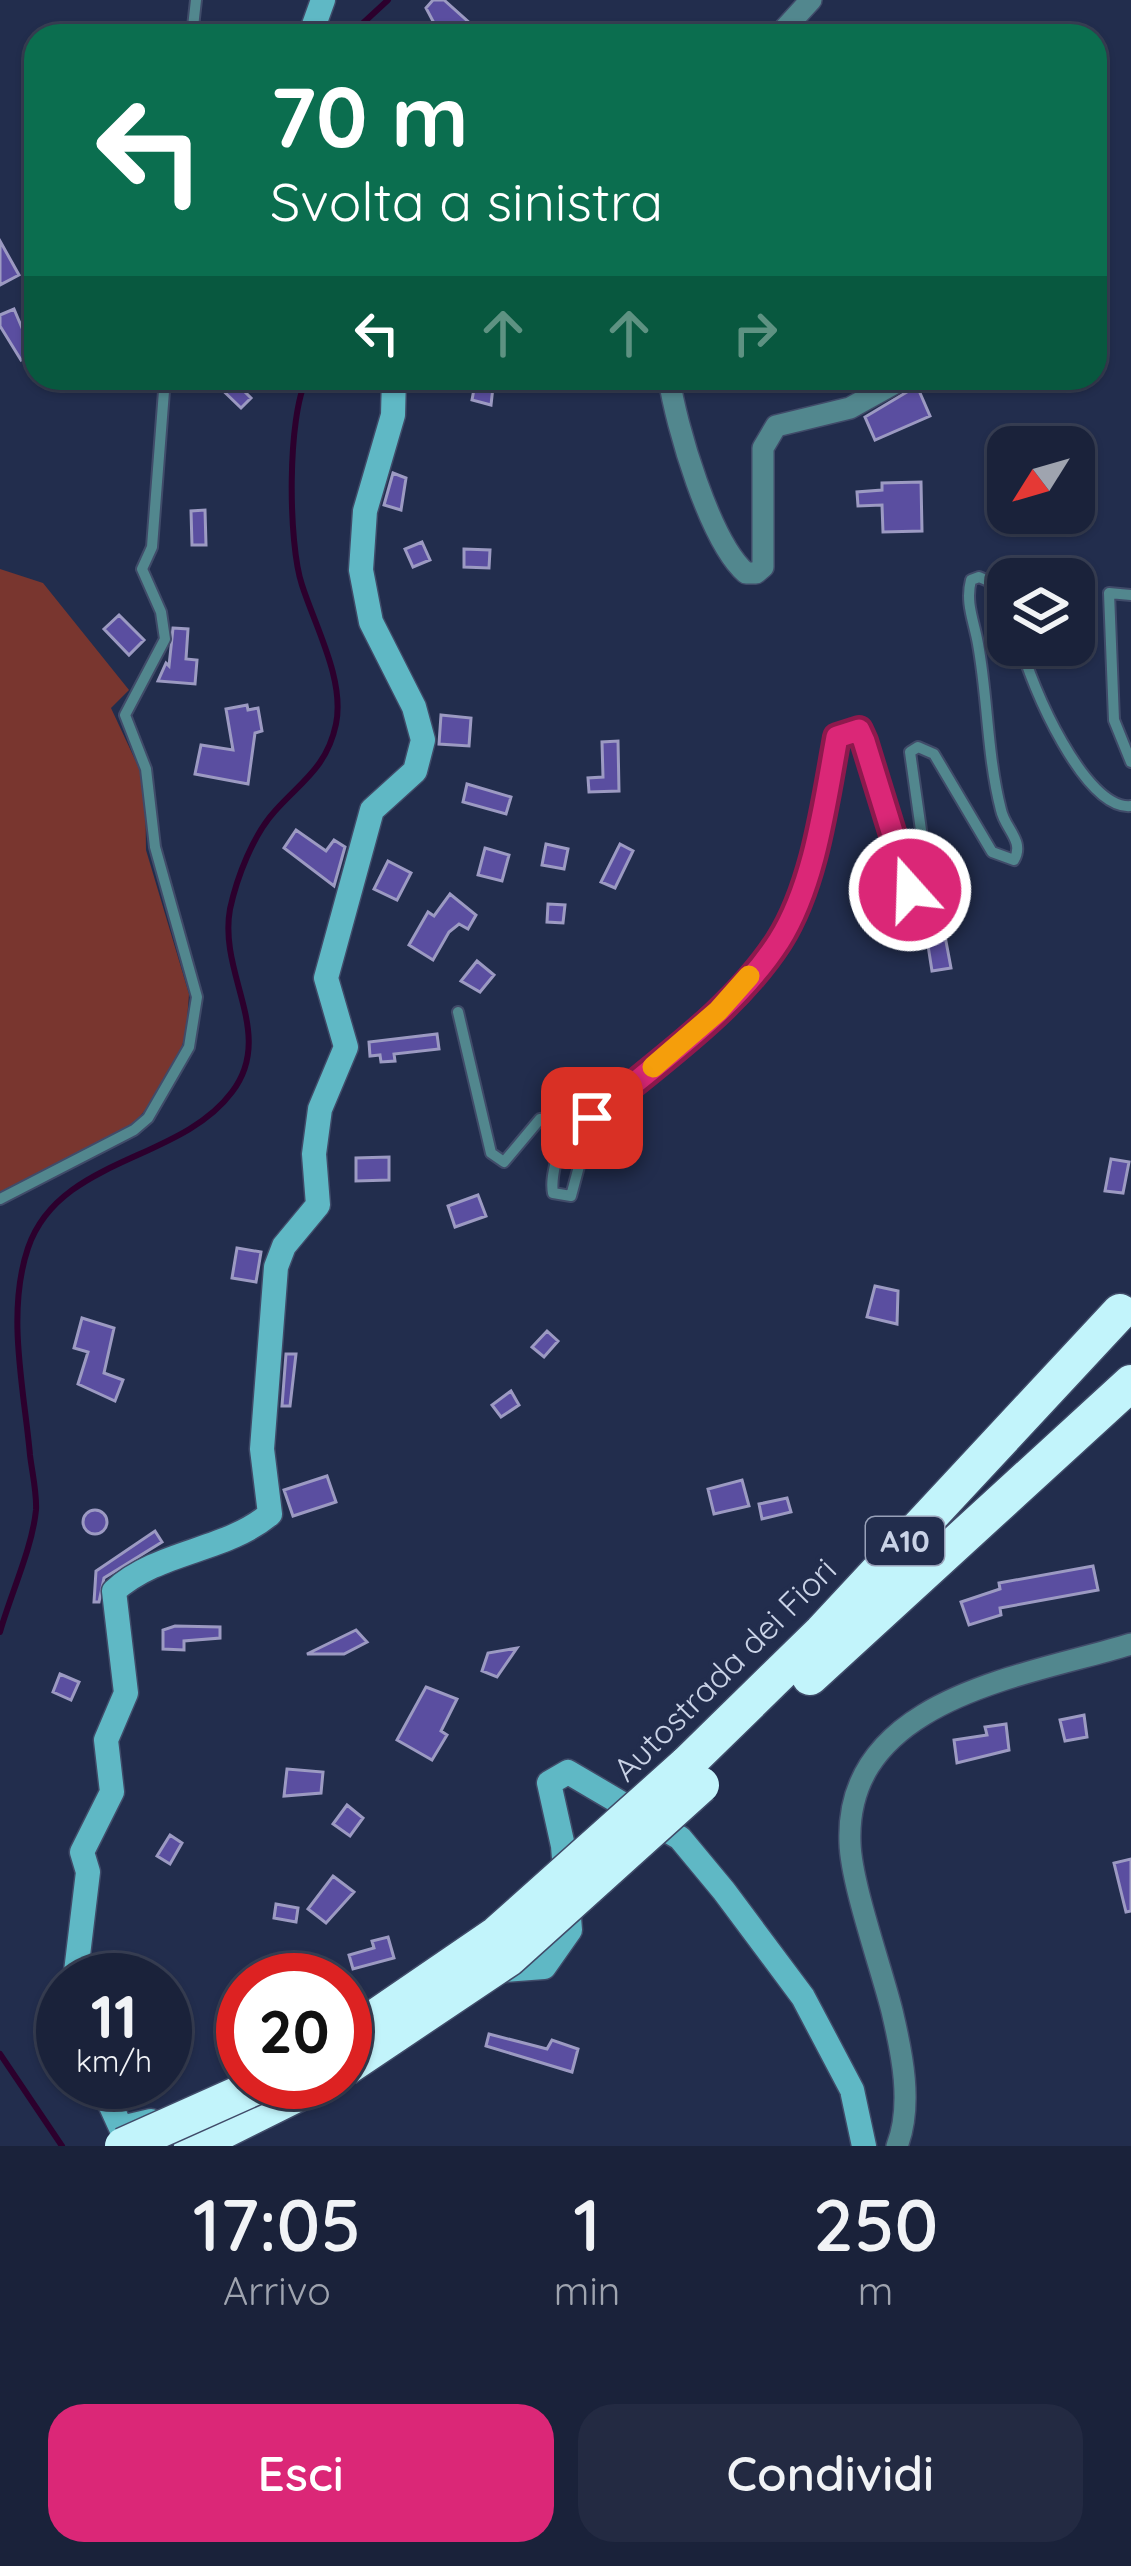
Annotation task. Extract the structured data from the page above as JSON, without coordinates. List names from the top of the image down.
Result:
{
  "streets": {
    "highway": ["A10", "Autostrada dei Fiori"]
  },
  "north": "bottom left",
  "page": {
    "turn": ["70 m", "Svolta a sinistra"],
    "speed": "11 km/h",
    "limit": "20",
    "eta": [
      "17:05",
      "Arrivo",
      "1",
      "min",
      "250",
      "m"
    ],
    "buttons": ["Esci", "Condividi"]
  }
}
